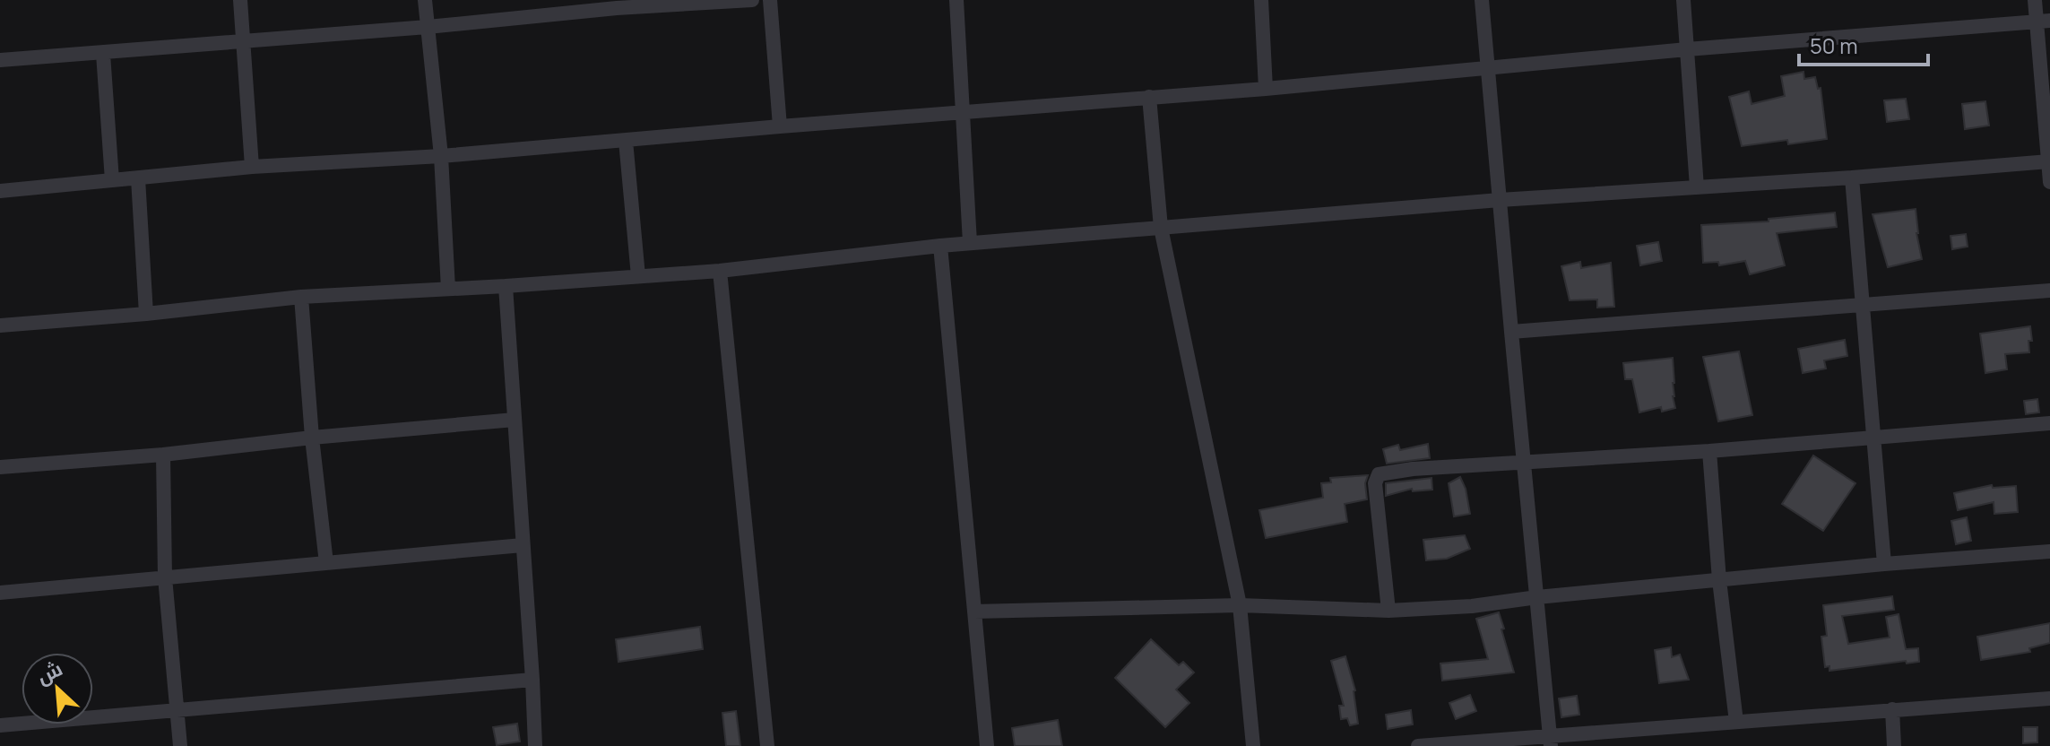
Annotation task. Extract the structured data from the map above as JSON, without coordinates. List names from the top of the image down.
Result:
{
  "scale_bar": "50 m",
  "north": "top left"
}
